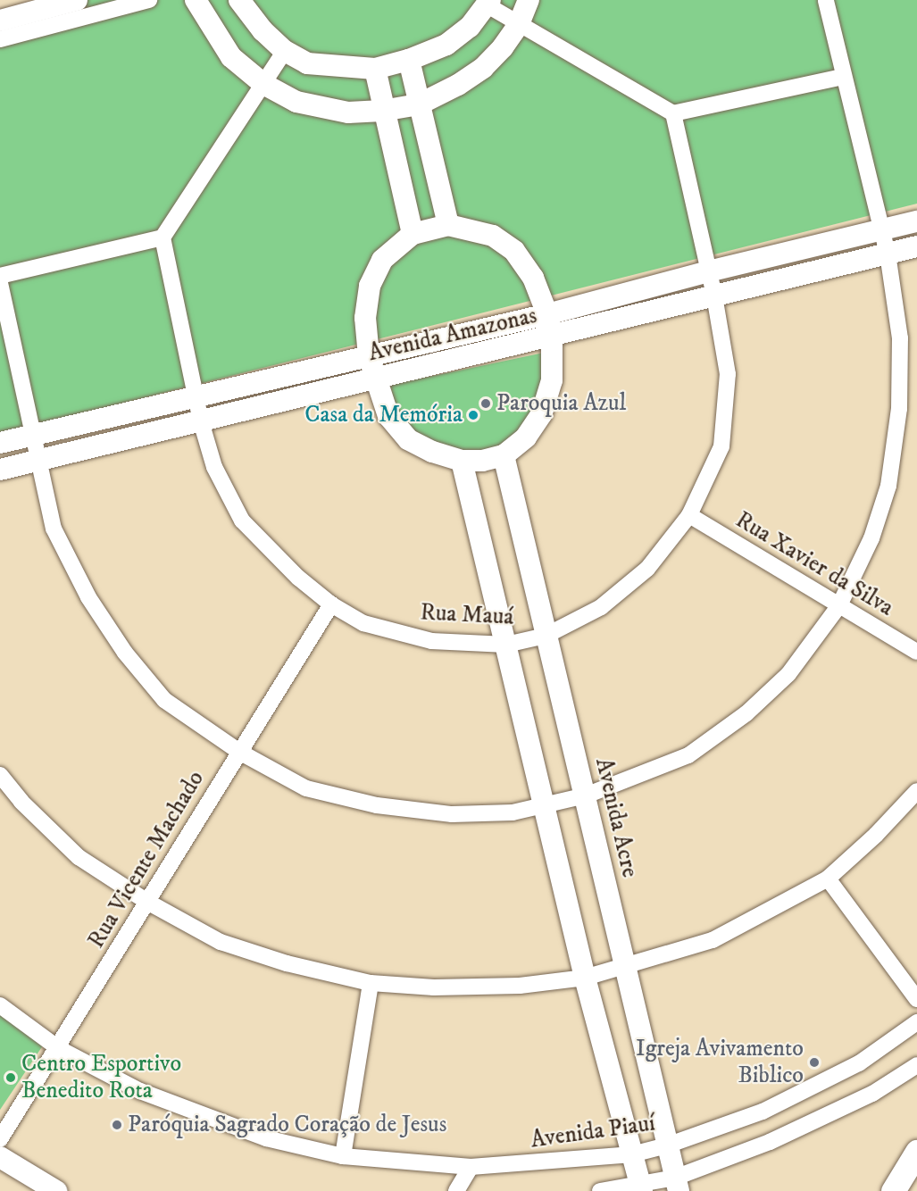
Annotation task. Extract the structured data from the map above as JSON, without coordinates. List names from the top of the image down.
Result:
{
  "streets": {
    "street": [
      "Avenida Amazonas",
      "Rua Xavier da Silva",
      "Rua Mauá",
      "Avenida Acre",
      "Rua Vicente Machado",
      "Avenida Piauí"
    ]
  },
  "crossings": [
    ["Avenida Amazonas", "Rua Mauá"],
    ["Rua Xavier da Silva", "Rua Mauá"],
    ["Rua Mauá", "Avenida Acre"],
    ["Rua Mauá", "Rua Vicente Machado"],
    ["Avenida Acre", "Avenida Piauí"],
    ["Rua Vicente Machado", "Avenida Piauí"]
  ],
  "places": [
    "Paroquia Azul",
    "Casa da Memória",
    "Igreja Avivamento Biblico",
    "Centro Esportivo Benedito Rota",
    "Paróquia Sagrado Coração de Jesus"
  ]
}
